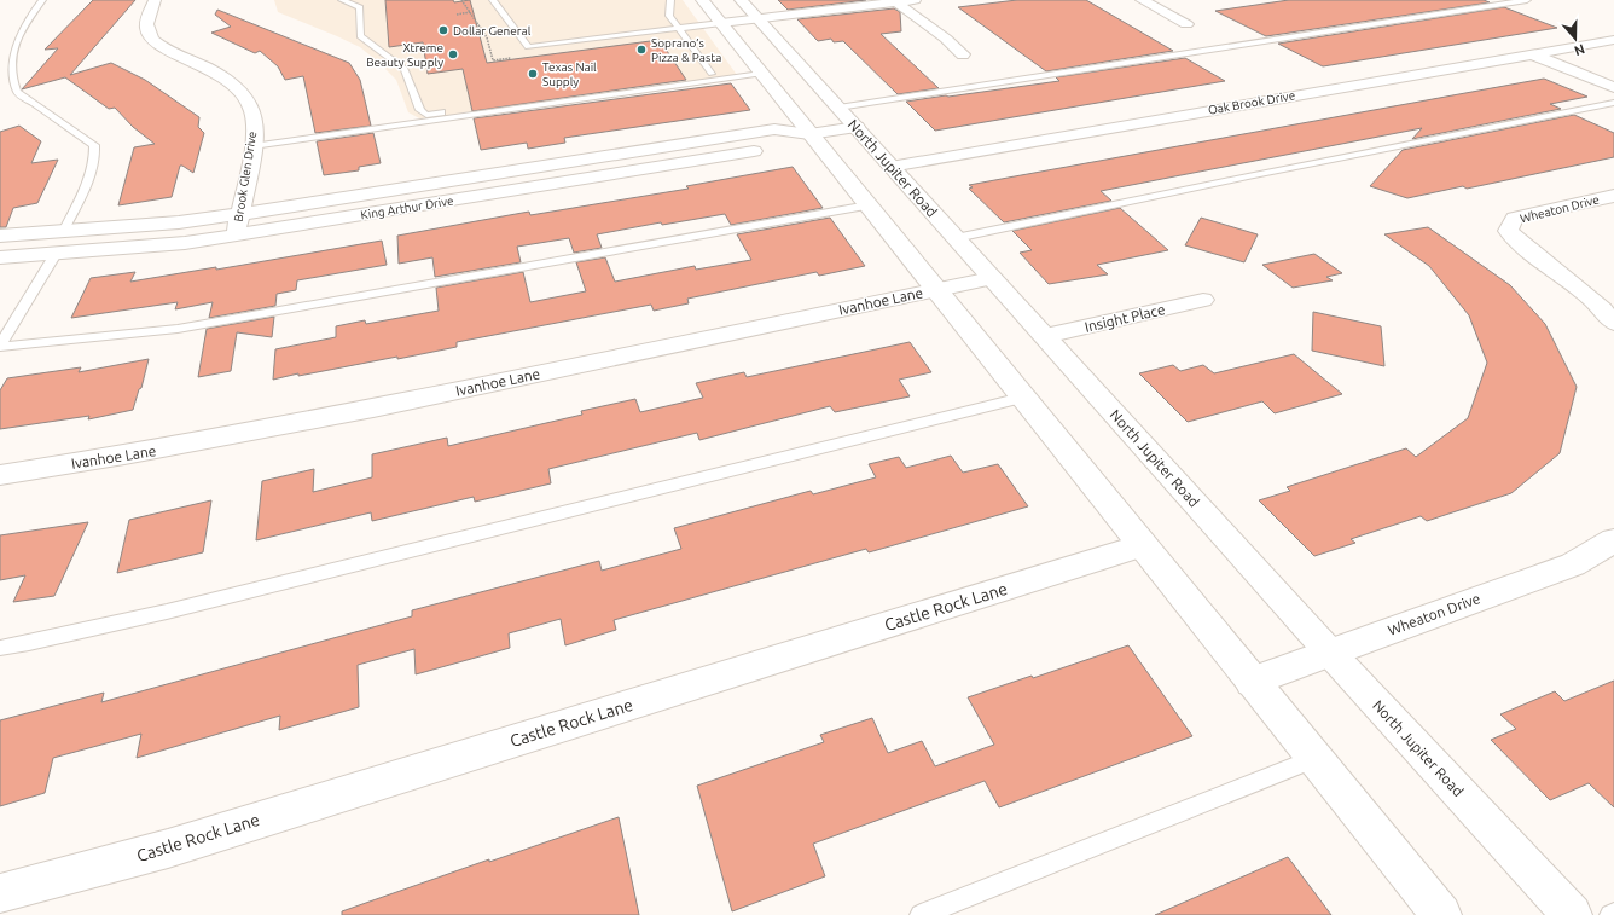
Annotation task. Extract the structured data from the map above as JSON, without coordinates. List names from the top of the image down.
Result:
{
  "streets": {
    "street": [
      "Oak Brook Drive",
      "North Jupiter Road",
      "Brook Glen Drive",
      "King Arthur Drive",
      "Wheaton Drive",
      "Ivanhoe Lane",
      "Insight Place",
      "Castle Rock Lane"
    ]
  },
  "crossings": [
    ["Oak Brook Drive", "North Jupiter Road"],
    ["North Jupiter Road", "King Arthur Drive"],
    ["North Jupiter Road", "Wheaton Drive"],
    ["North Jupiter Road", "Ivanhoe Lane"],
    ["North Jupiter Road", "Insight Place"],
    ["Brook Glen Drive", "King Arthur Drive"]
  ],
  "places": [
    "Dollar General",
    "Soprano’s Pizza & Pasta",
    "Xtreme Beauty Supply",
    "Texas Nail Supply"
  ],
  "north": "bottom"
}
